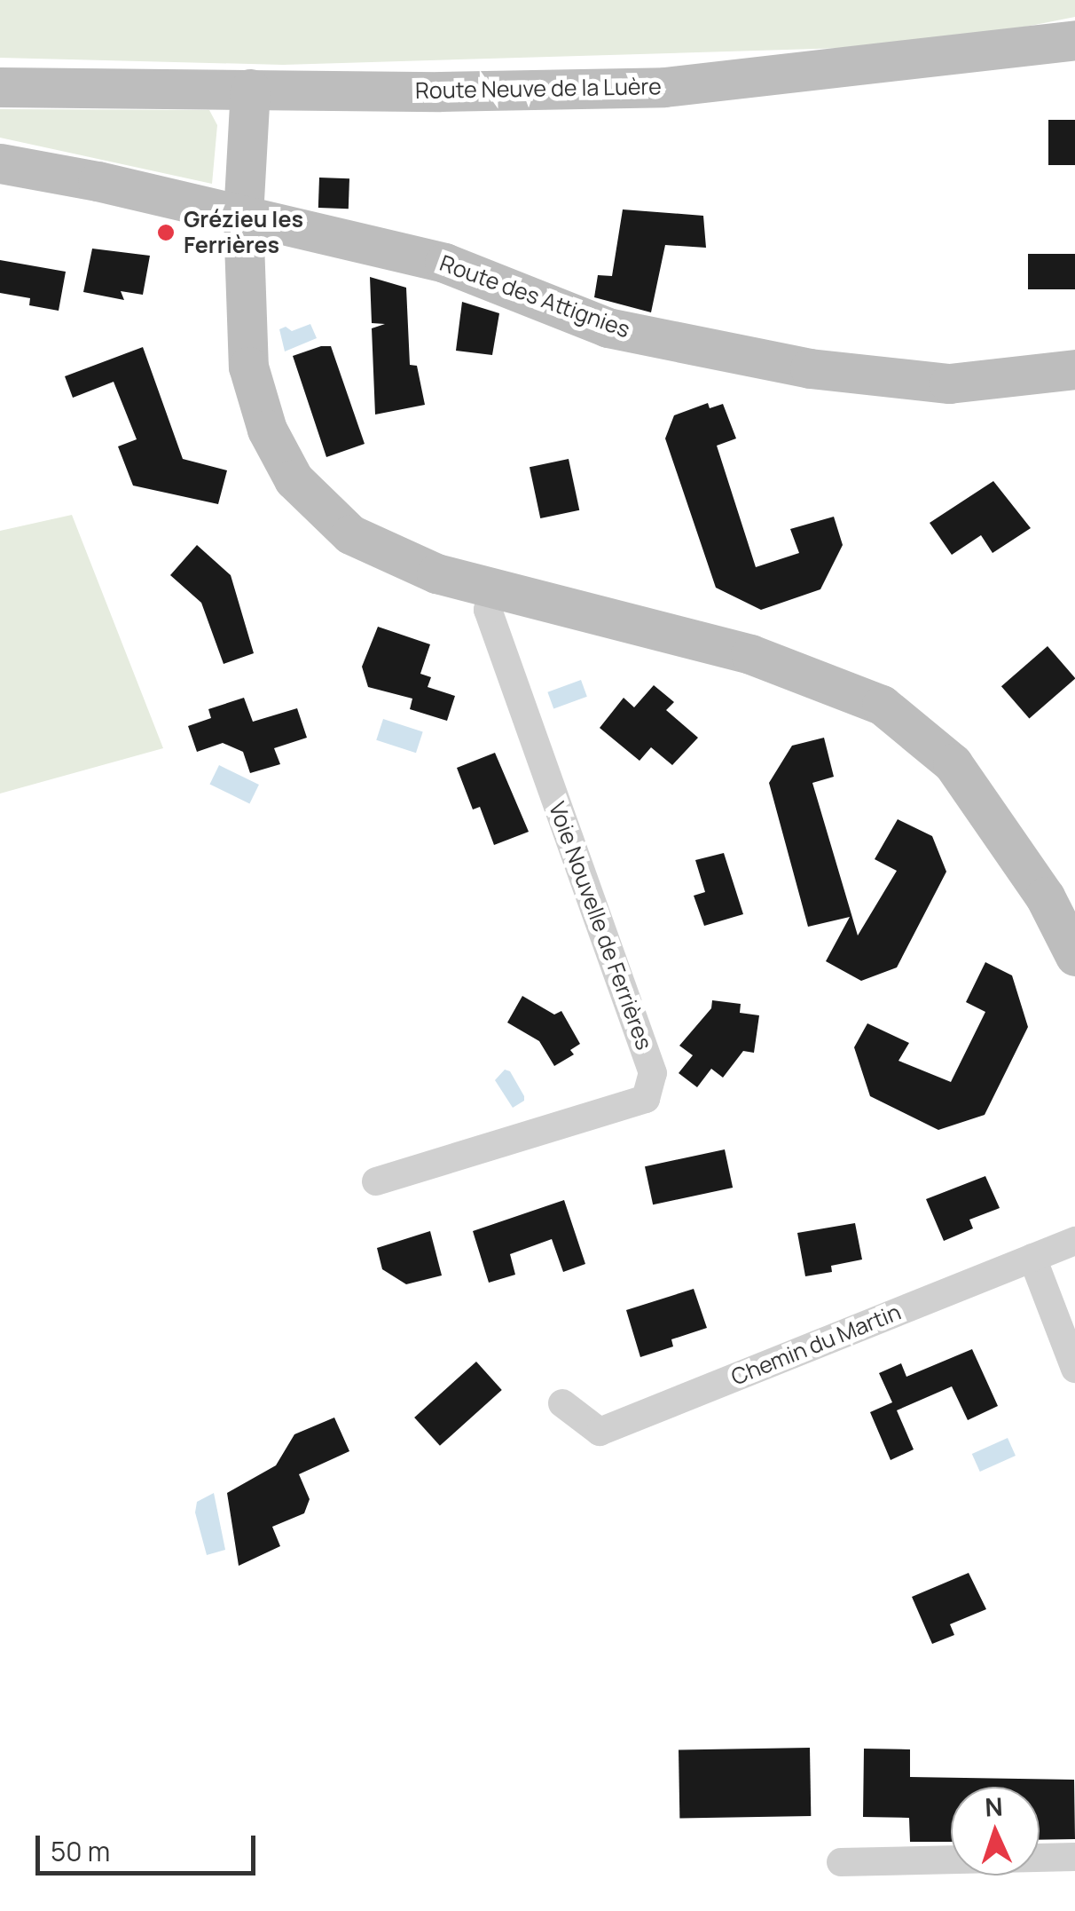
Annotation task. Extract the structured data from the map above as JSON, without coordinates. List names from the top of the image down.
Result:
{
  "streets": {
    "street": [
      "Route Neuve de la Luère",
      "Route des Attignies",
      "Voie Nouvelle de Ferrières",
      "Chemin du Martin"
    ]
  },
  "places": ["Grézieu les Ferrières"],
  "scale_bar": "50 m",
  "north": "top"
}
